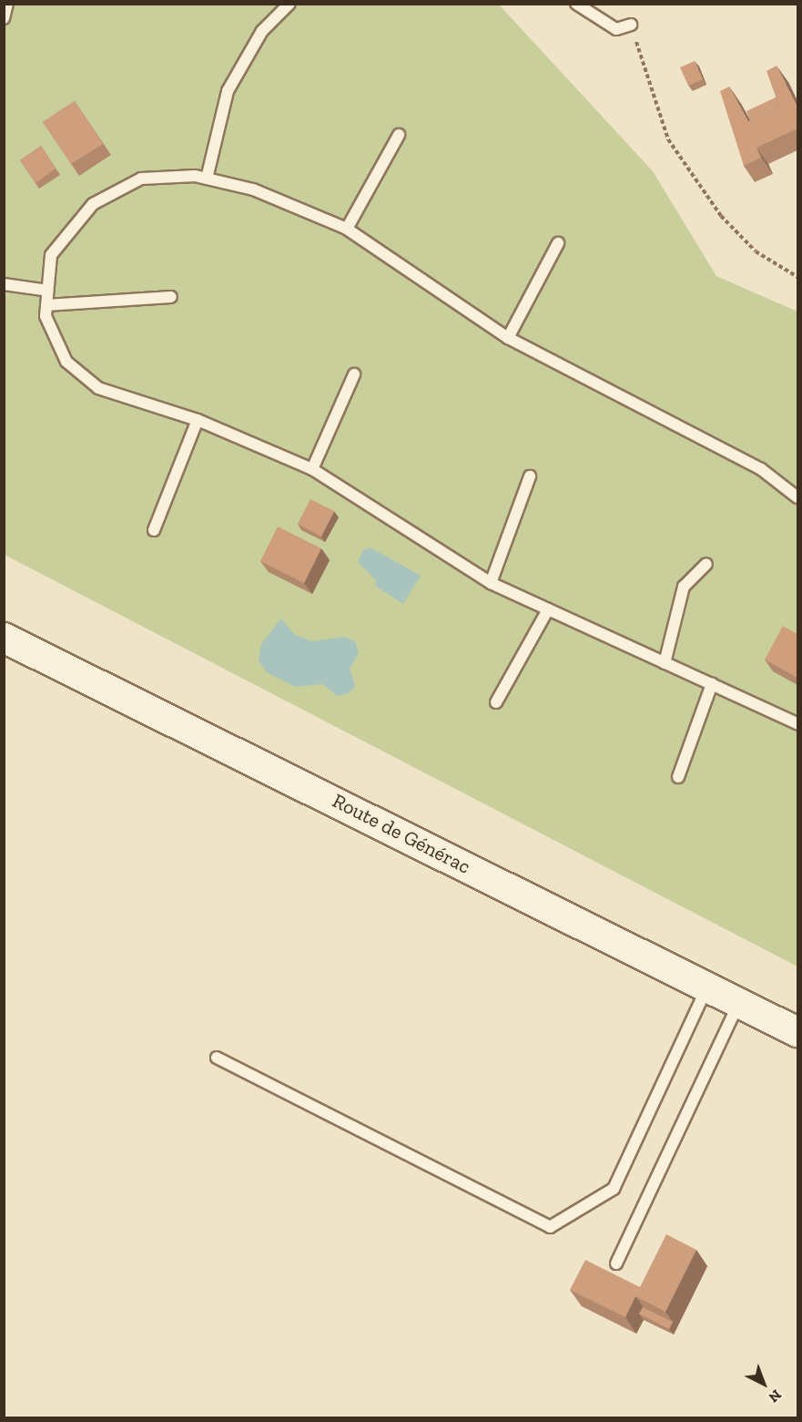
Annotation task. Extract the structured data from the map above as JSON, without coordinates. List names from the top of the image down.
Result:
{
  "streets": {
    "street": ["Route de Générac"]
  },
  "north": "bottom right"
}
